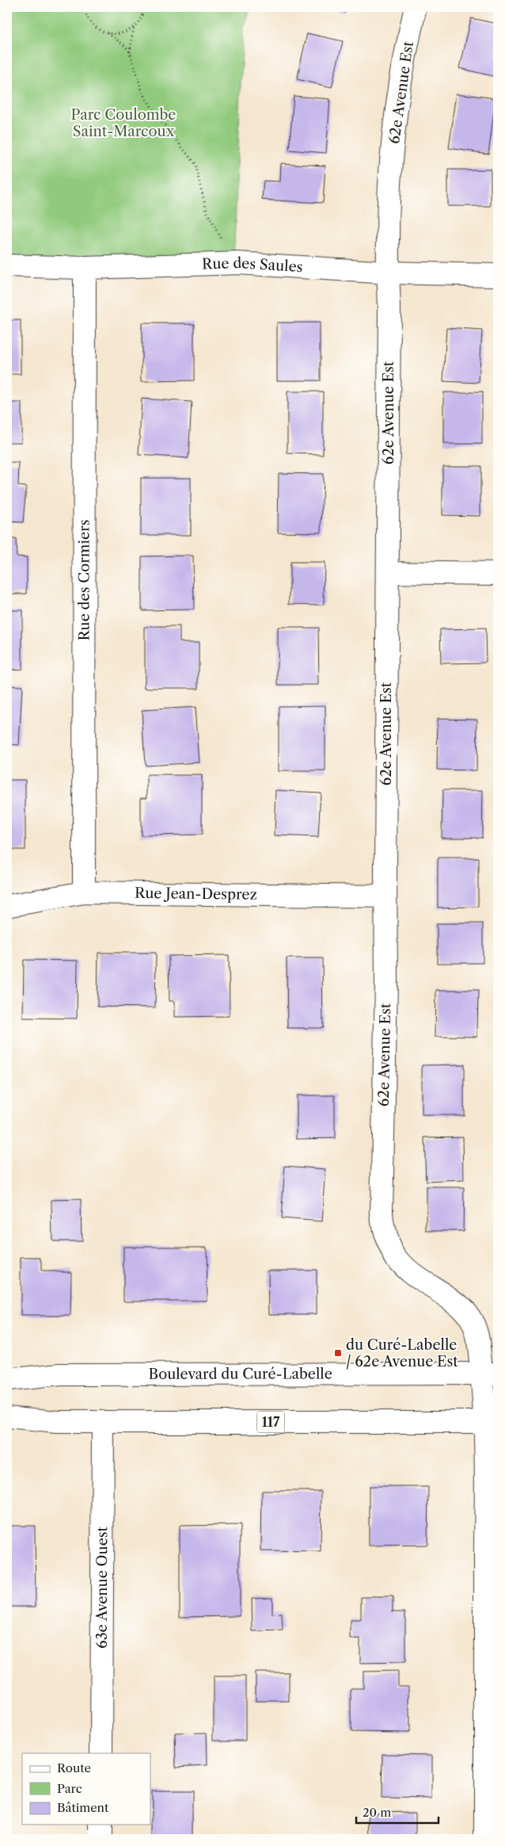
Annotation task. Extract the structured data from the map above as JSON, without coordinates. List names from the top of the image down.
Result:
{
  "streets": {
    "street": [
      "62e Avenue Est",
      "Rue des Saules",
      "Rue des Cormiers",
      "Rue Jean-Desprez",
      "Boulevard du Curé-Labelle",
      "117",
      "63e Avenue Ouest"
    ]
  },
  "crossings": [
    ["62e Avenue Est", "Rue des Saules"],
    ["62e Avenue Est", "Rue Jean-Desprez"],
    ["62e Avenue Est", "Boulevard du Curé-Labelle"],
    ["62e Avenue Est", "117"],
    ["Rue des Saules", "Rue des Cormiers"],
    ["Rue des Cormiers", "Rue Jean-Desprez"],
    ["117", "63e Avenue Ouest"]
  ],
  "parks": ["Parc Coulombe Saint-Marcoux"],
  "places": {
    "transit": ["du Curé-Labelle / 62e Avenue Est"]
  },
  "legend": ["Route", "Parc", "Bâtiment"],
  "scale_bar": "20 m"
}
